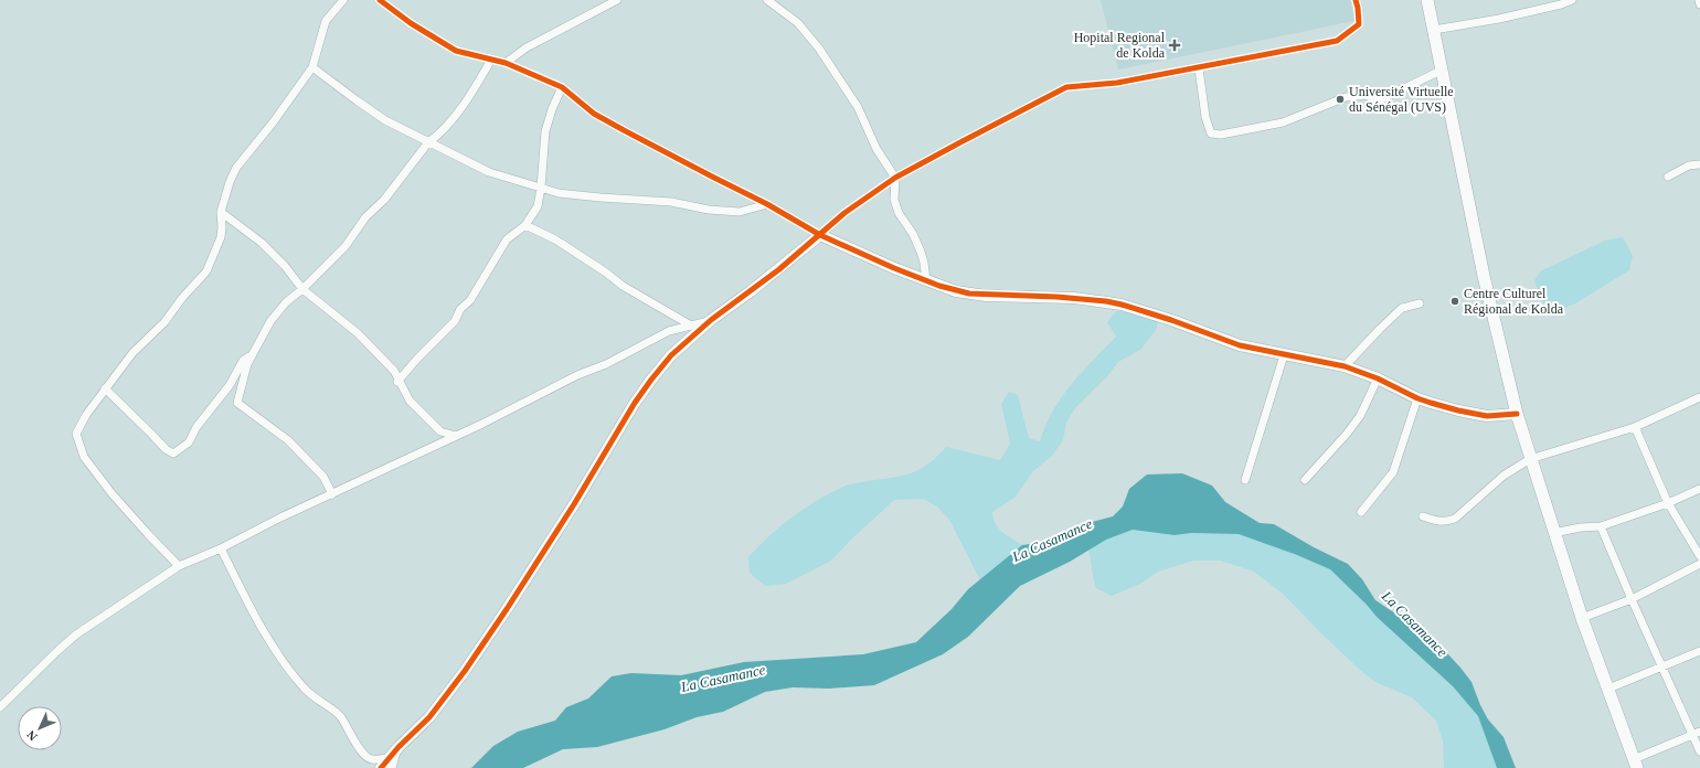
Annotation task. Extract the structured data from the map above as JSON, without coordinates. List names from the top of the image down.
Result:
{
  "water": ["La Casamance"],
  "places": {
    "health": ["Hopital Regional de Kolda"],
    "other": ["Université Virtuelle du Sénégal (UVS)", "Centre Culturel Régional de Kolda"]
  },
  "north": "bottom left"
}
